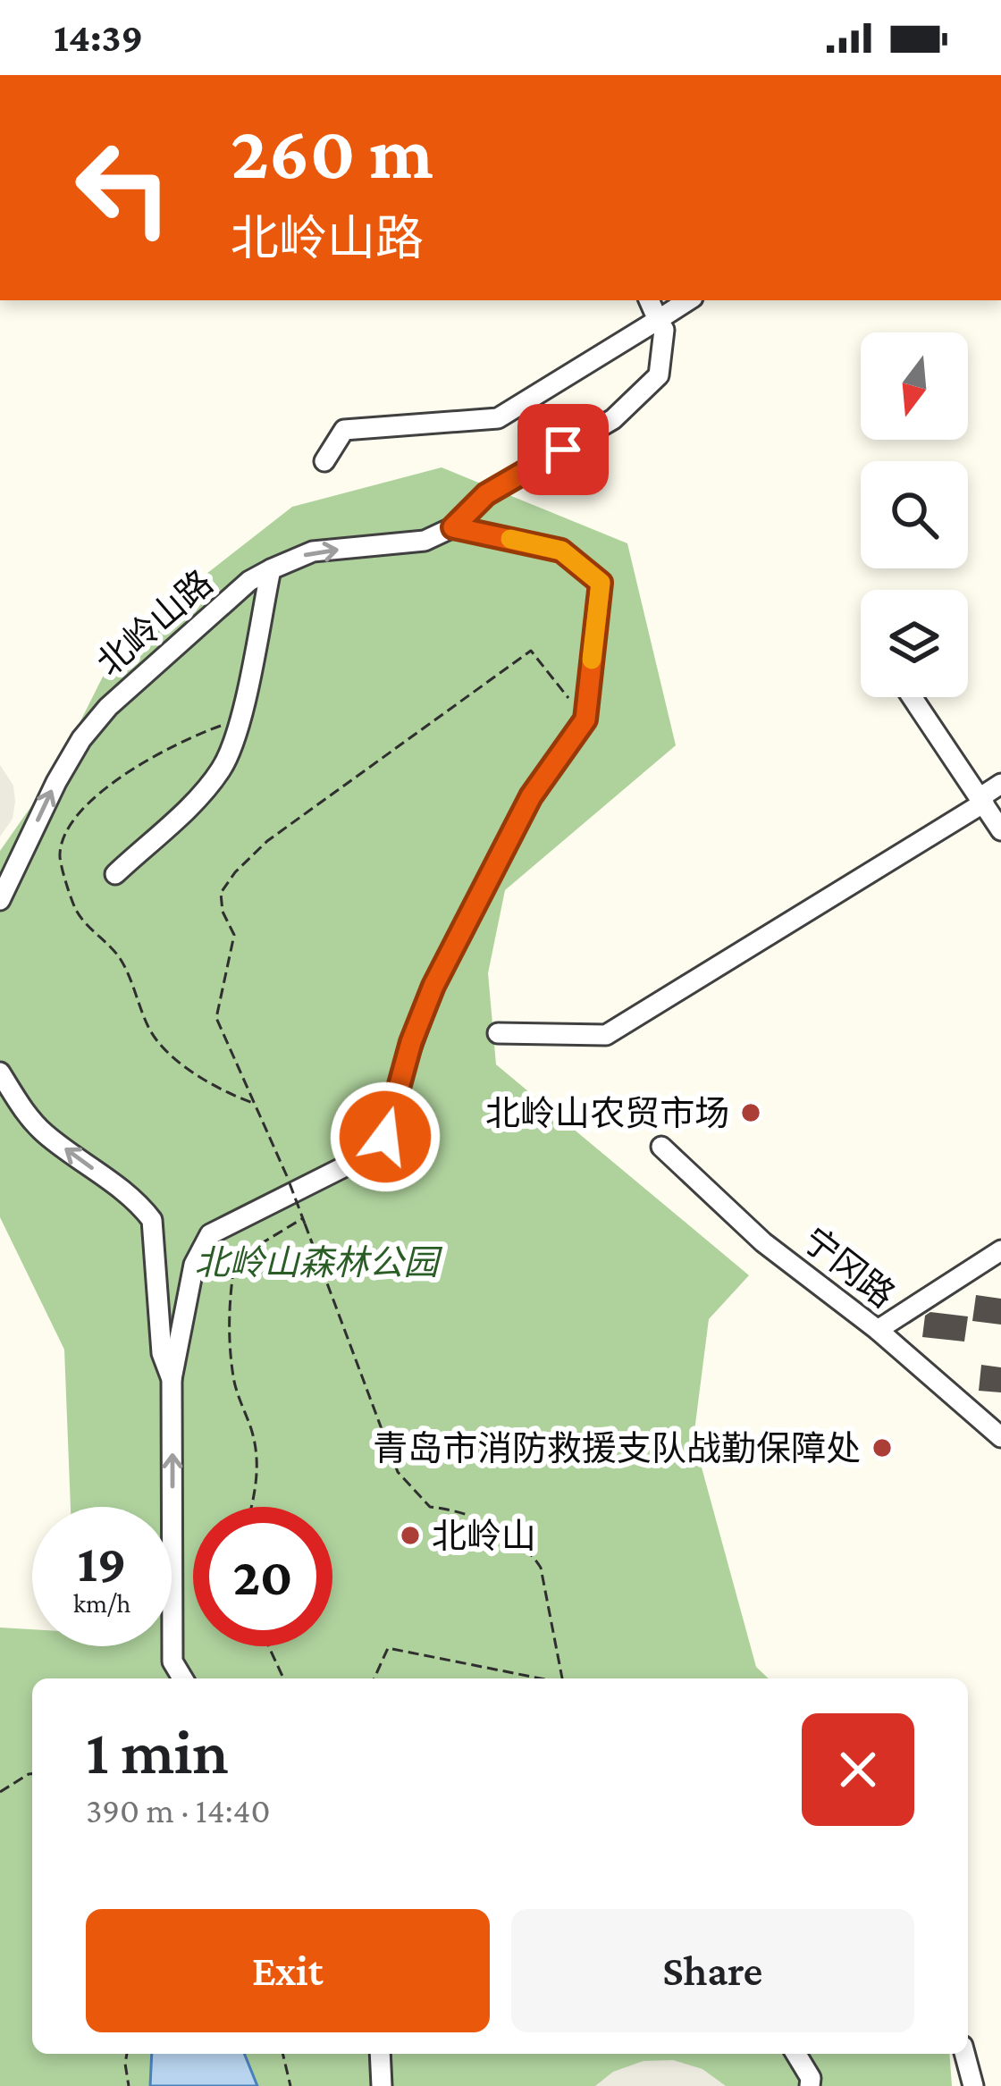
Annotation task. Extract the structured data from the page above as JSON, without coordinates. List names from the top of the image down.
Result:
{
  "streets": {
    "street": ["北岭山路", "宁冈路"]
  },
  "parks": ["北岭山森林公园"],
  "places": ["北岭山农贸市场", "青岛市消防救援支队战勤保障处", "北岭山"],
  "north": "bottom",
  "page": {
    "status": "14:39",
    "turn": ["260 m", "北岭山路"],
    "speed": "19 km/h",
    "limit": "20",
    "heading": ["1 min", "390 m · 14:40"],
    "buttons": ["Exit", "Share"]
  }
}
